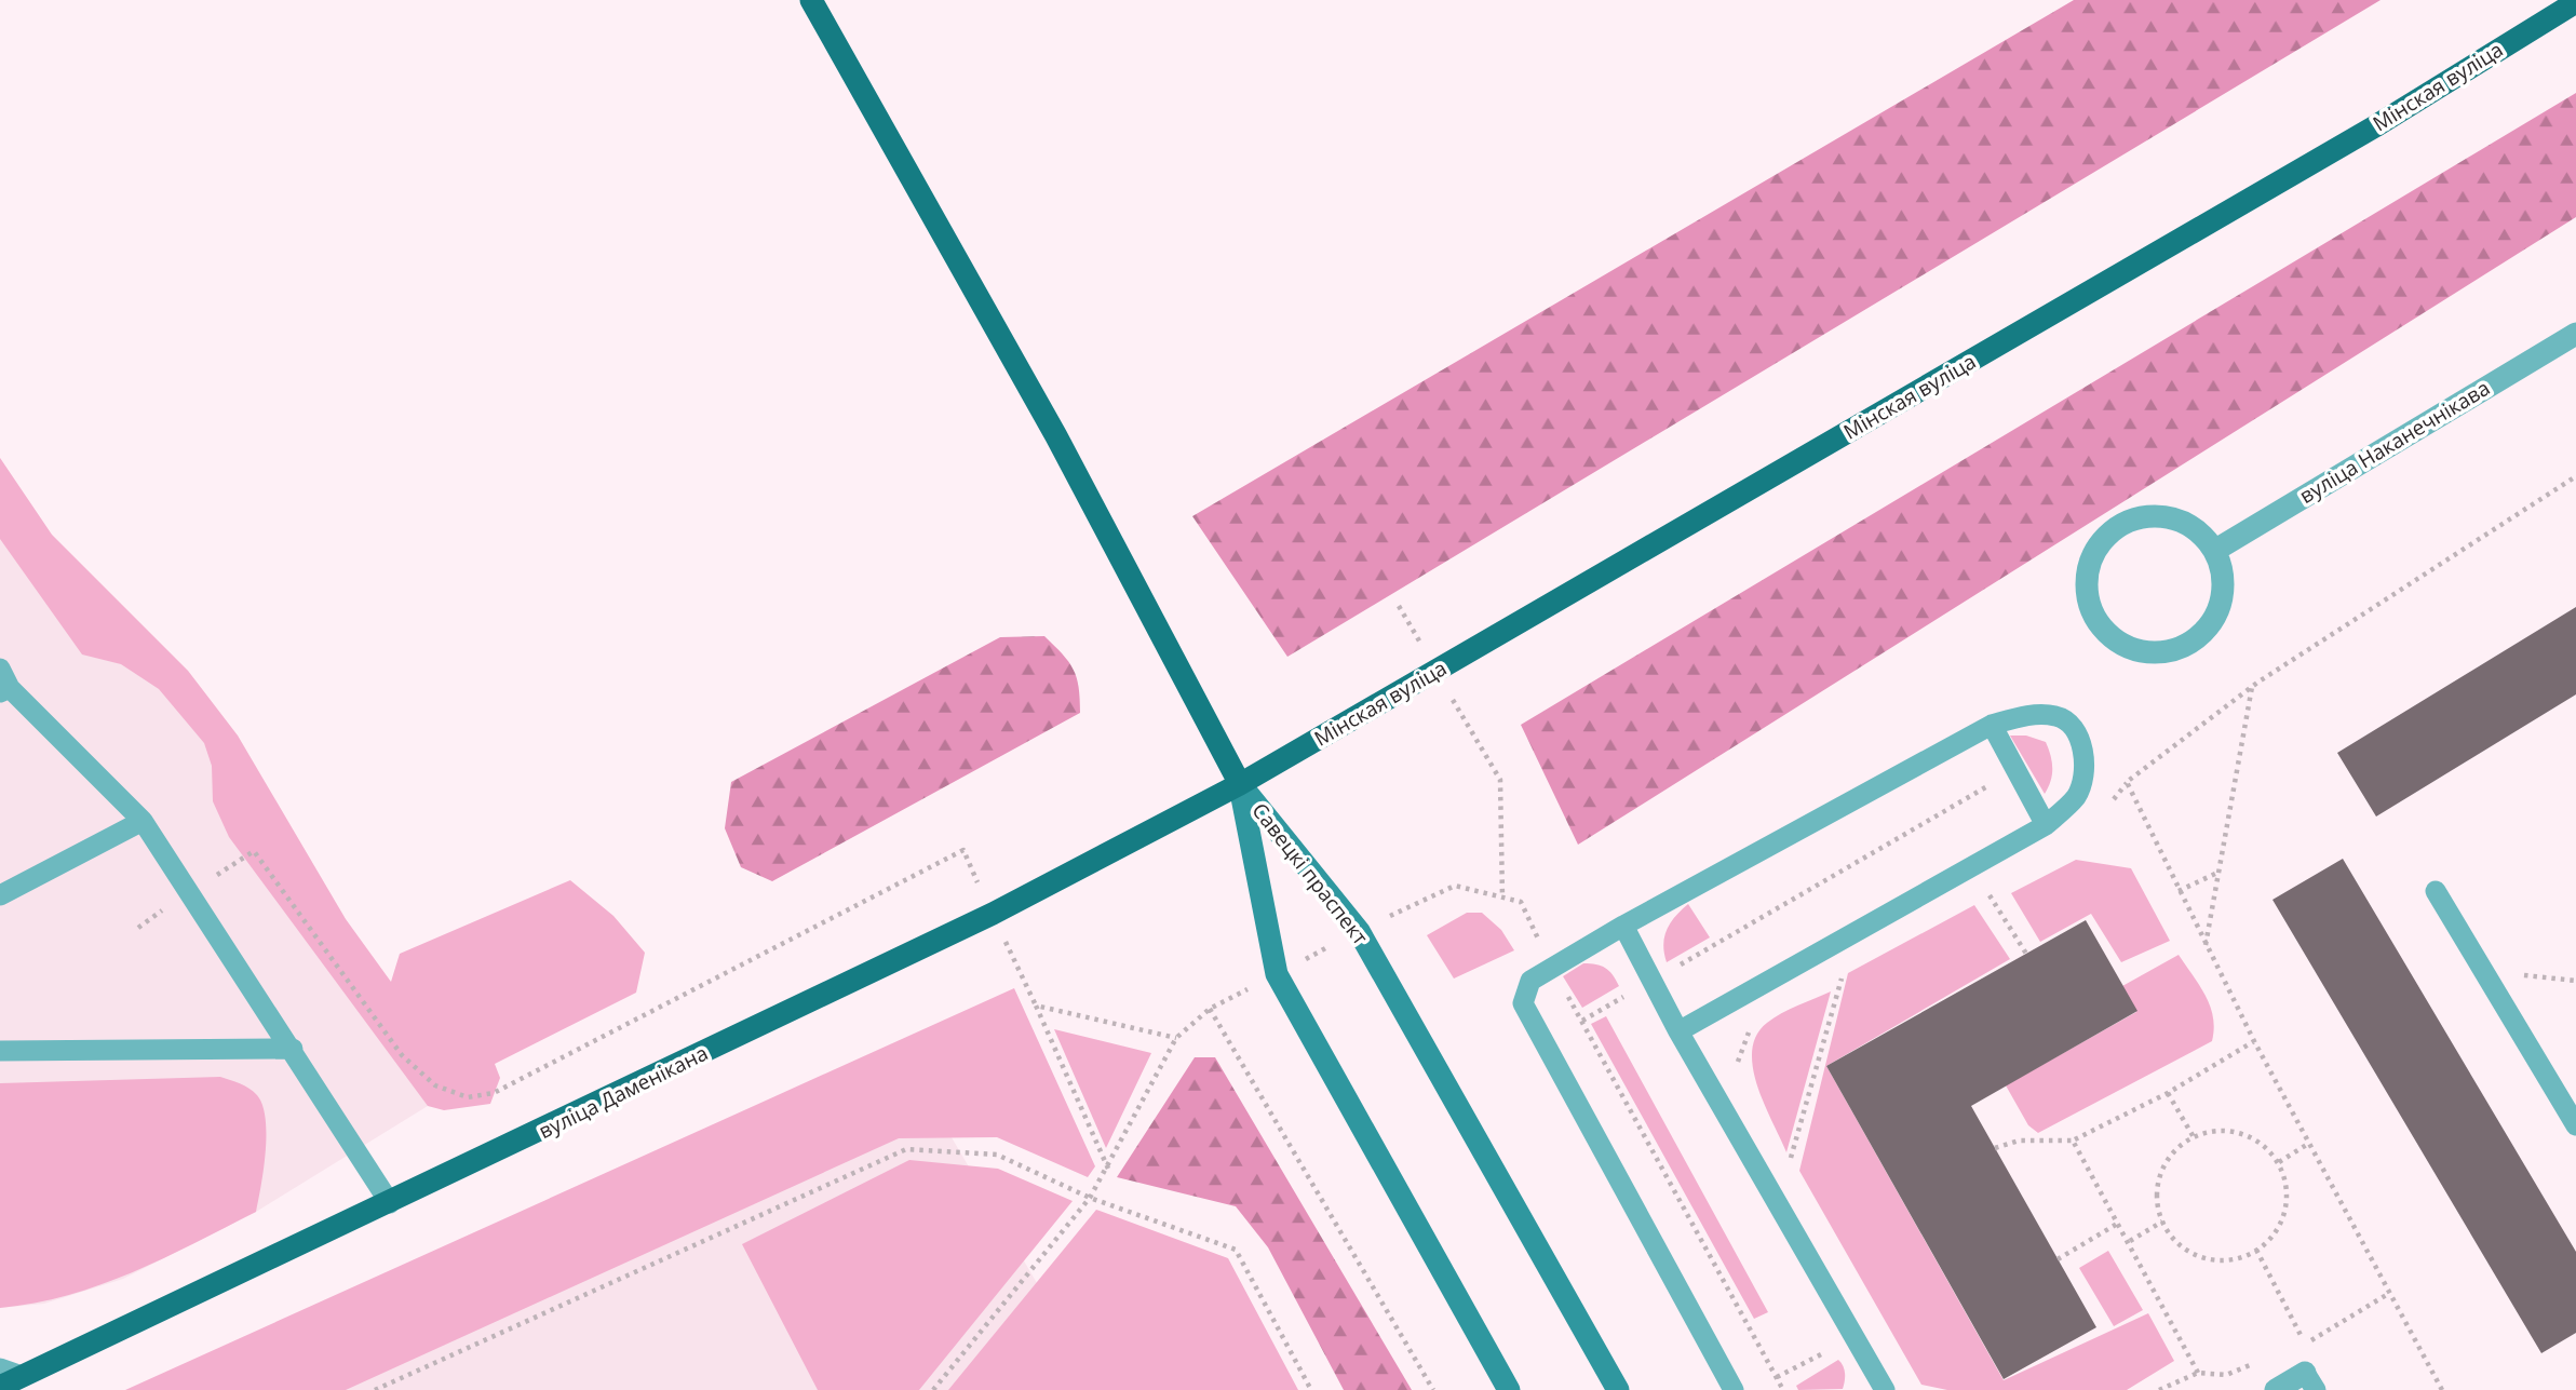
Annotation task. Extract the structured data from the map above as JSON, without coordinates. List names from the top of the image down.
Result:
{
  "streets": {
    "main road": ["Мінская вуліца", "Савецкі праспект", "вуліца Даменікана"],
    "street": ["вуліца Наканечнікава"]
  },
  "crossings": [
    ["Мінская вуліца", "Савецкі праспект"],
    ["Мінская вуліца", "вуліца Даменікана"],
    ["Савецкі праспект", "вуліца Даменікана"]
  ]
}
